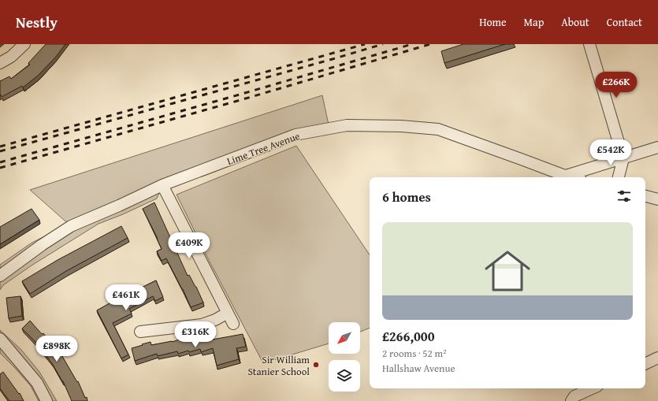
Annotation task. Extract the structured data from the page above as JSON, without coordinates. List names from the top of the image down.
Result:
{
  "streets": {
    "street": ["Lime Tree Avenue"]
  },
  "places": ["Sir William Stanier School"],
  "north": "bottom left",
  "page": {
    "header": "Nestly",
    "nav": [
      "Home",
      "Map",
      "About",
      "Contact"
    ],
    "price": [
      "£266K",
      "£542K",
      "£409K",
      "£461K",
      "£316K",
      "£898K"
    ],
    "heading": "6 homes",
    "list": [
      {
        "name": "£266,000",
        "note": "2 rooms · 52 m² · Hallshaw Avenue"
      }
    ]
  }
}
